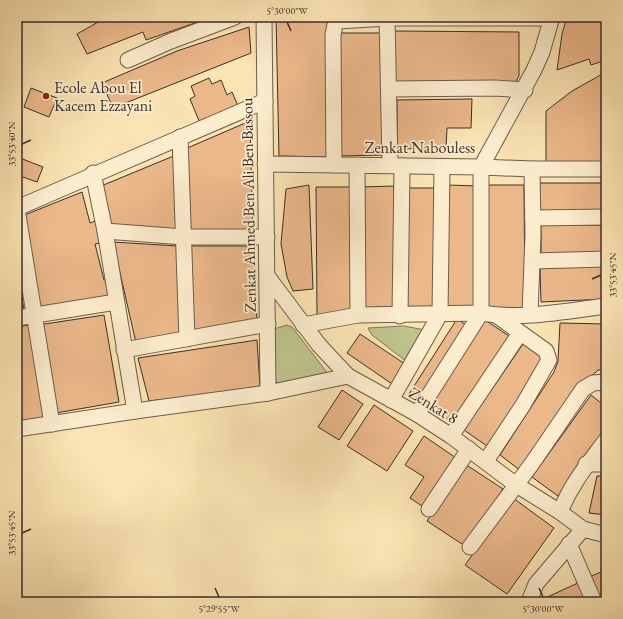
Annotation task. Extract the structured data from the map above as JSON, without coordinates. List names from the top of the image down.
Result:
{
  "streets": {
    "street": ["Zenkat Nabouless", "Zenkat Ahmed Ben Ali Ben Bassou", "Zenkat 8"]
  },
  "crossings": [
    ["Zenkat Nabouless", "Zenkat Ahmed Ben Ali Ben Bassou"],
    ["Zenkat Ahmed Ben Ali Ben Bassou", "Zenkat 8"]
  ],
  "places": ["Ecole Abou El Kacem Ezzayani"],
  "coordinates": [
    "5°30'00\"W",
    "33°53'40\"N",
    "33°53'45\"N",
    "5°29'55\"W"
  ]
}
